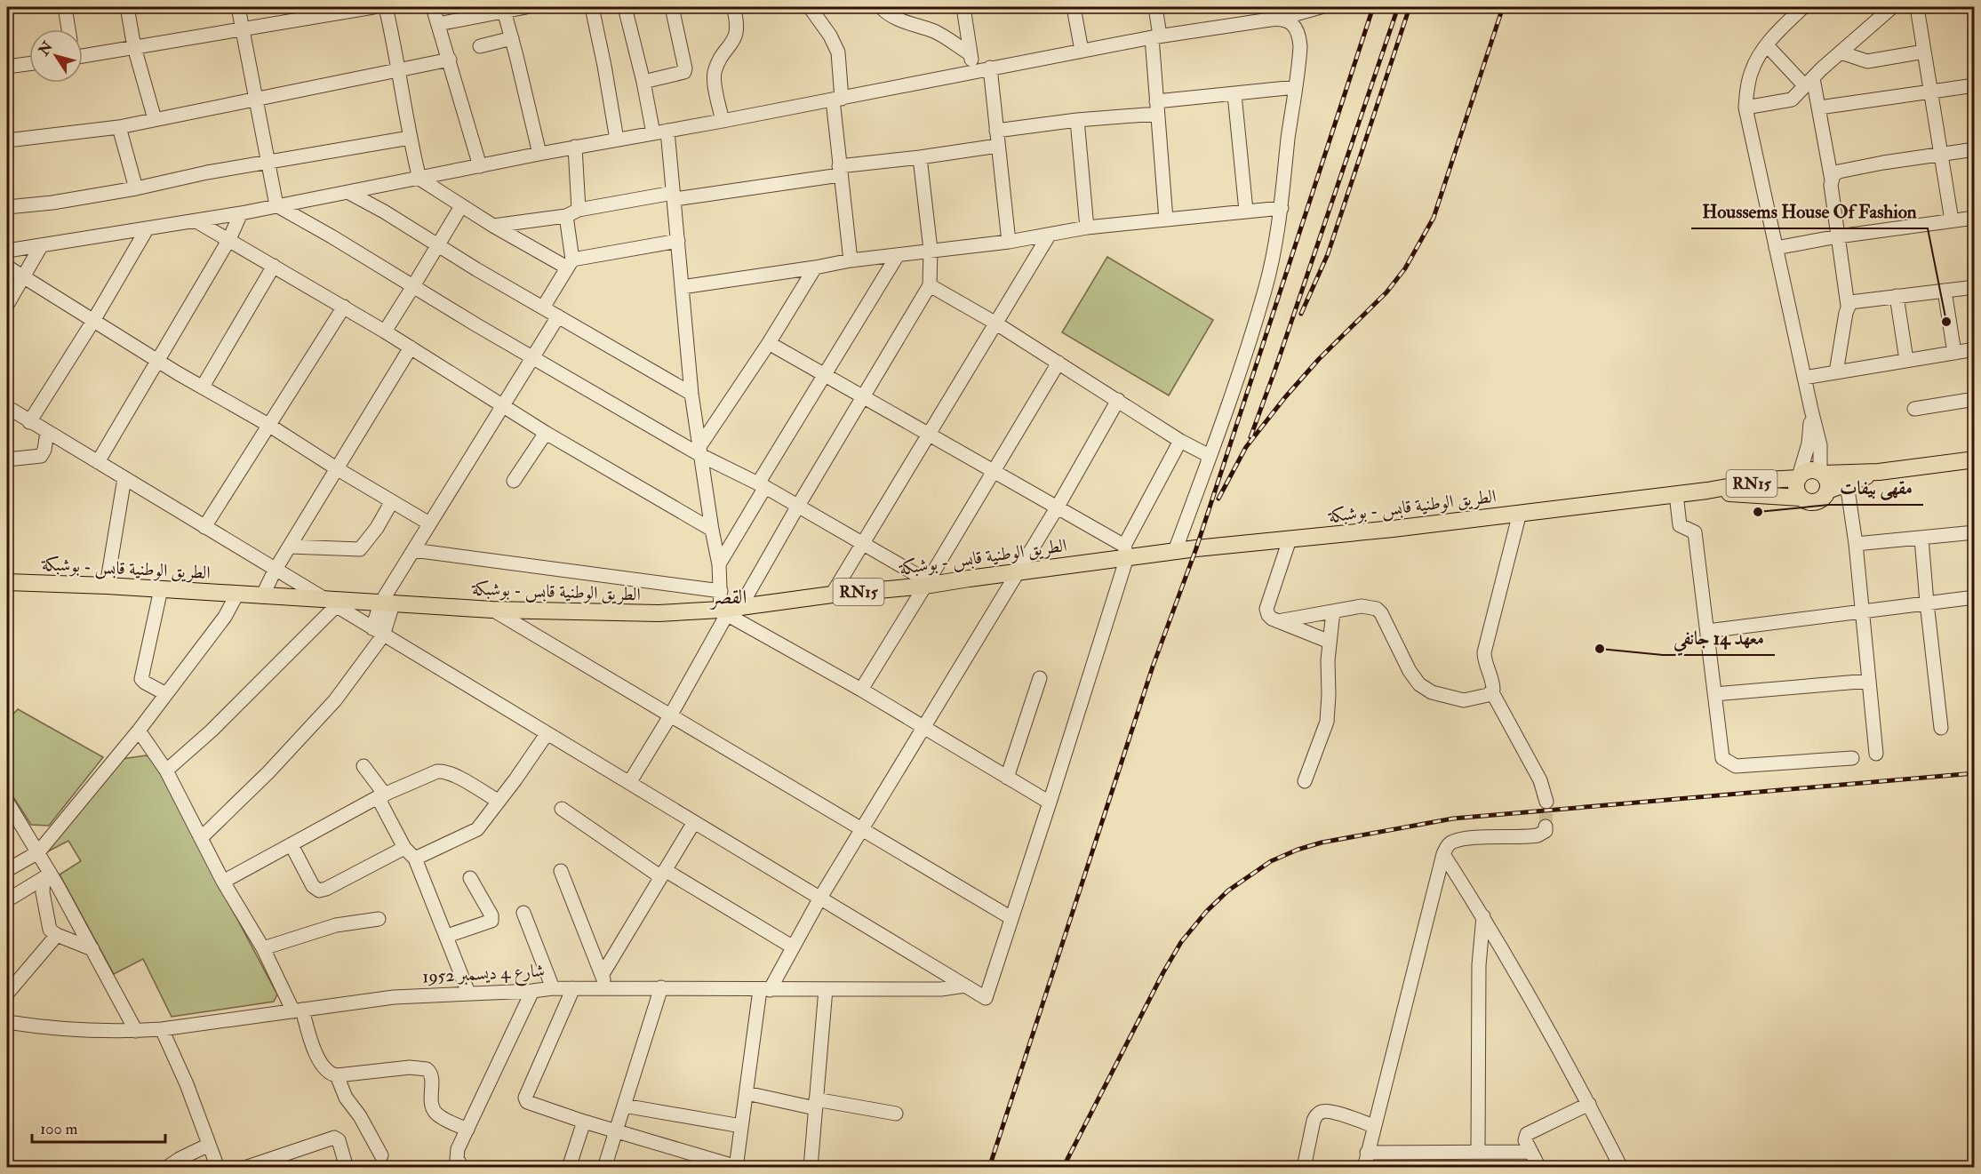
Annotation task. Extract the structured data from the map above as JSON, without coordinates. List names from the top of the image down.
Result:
{
  "streets": {
    "main road": ["RN15", "الطريق الوطنية قابس - بوشبكة"],
    "street": ["شارع 4 ديسمبر 1952"]
  },
  "crossings": [
    ["RN15", "الطريق الوطنية قابس - بوشبكة"]
  ],
  "districts": ["القصر"],
  "places": ["Houssems House Of Fashion", "مقهى بيفات", "معهد 14 جانفي"],
  "scale_bar": "100 m",
  "north": "top left"
}
